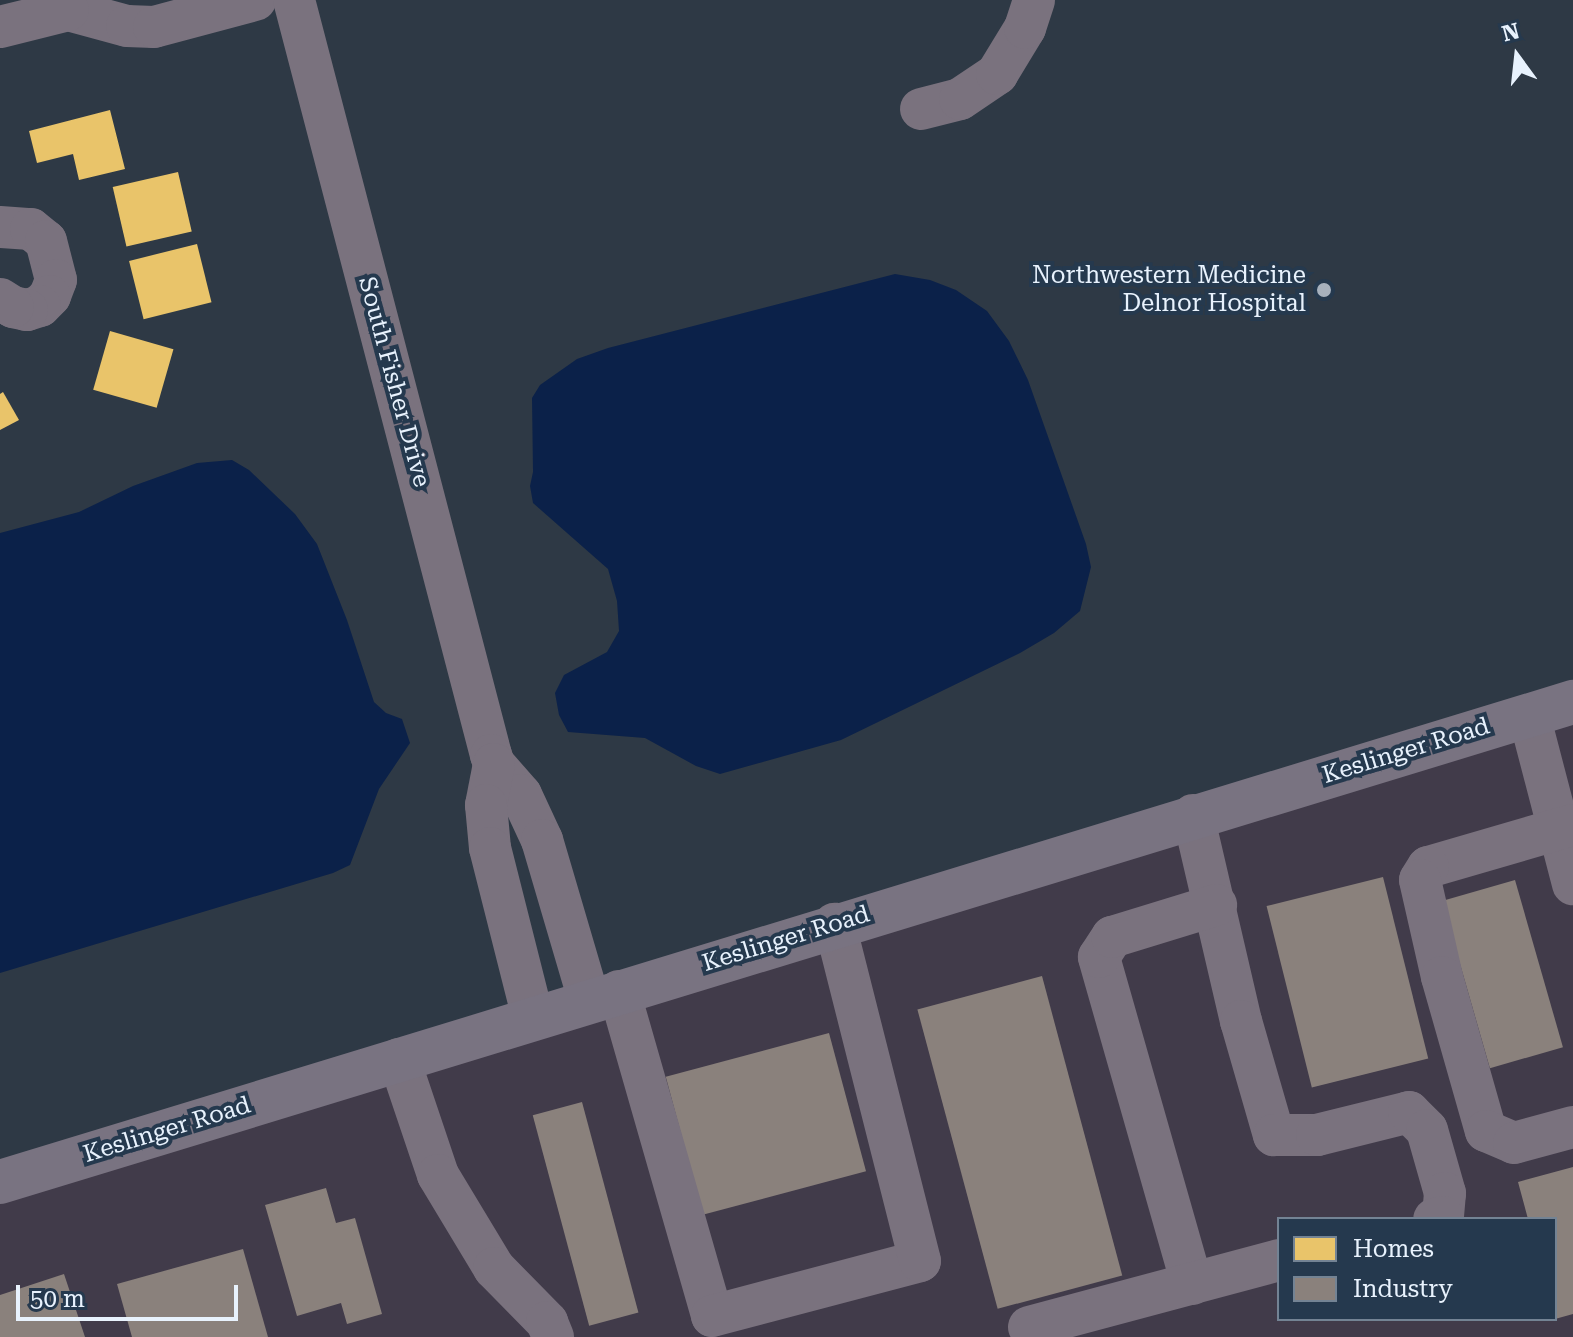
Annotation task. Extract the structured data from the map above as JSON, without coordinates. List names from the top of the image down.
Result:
{
  "streets": {
    "main road": ["Keslinger Road"],
    "street": ["South Fisher Drive"]
  },
  "crossings": [
    ["South Fisher Drive", "Keslinger Road"]
  ],
  "places": ["Northwestern Medicine Delnor Hospital"],
  "legend": ["Homes", "Industry"],
  "scale_bar": "50 m",
  "north": "top"
}
